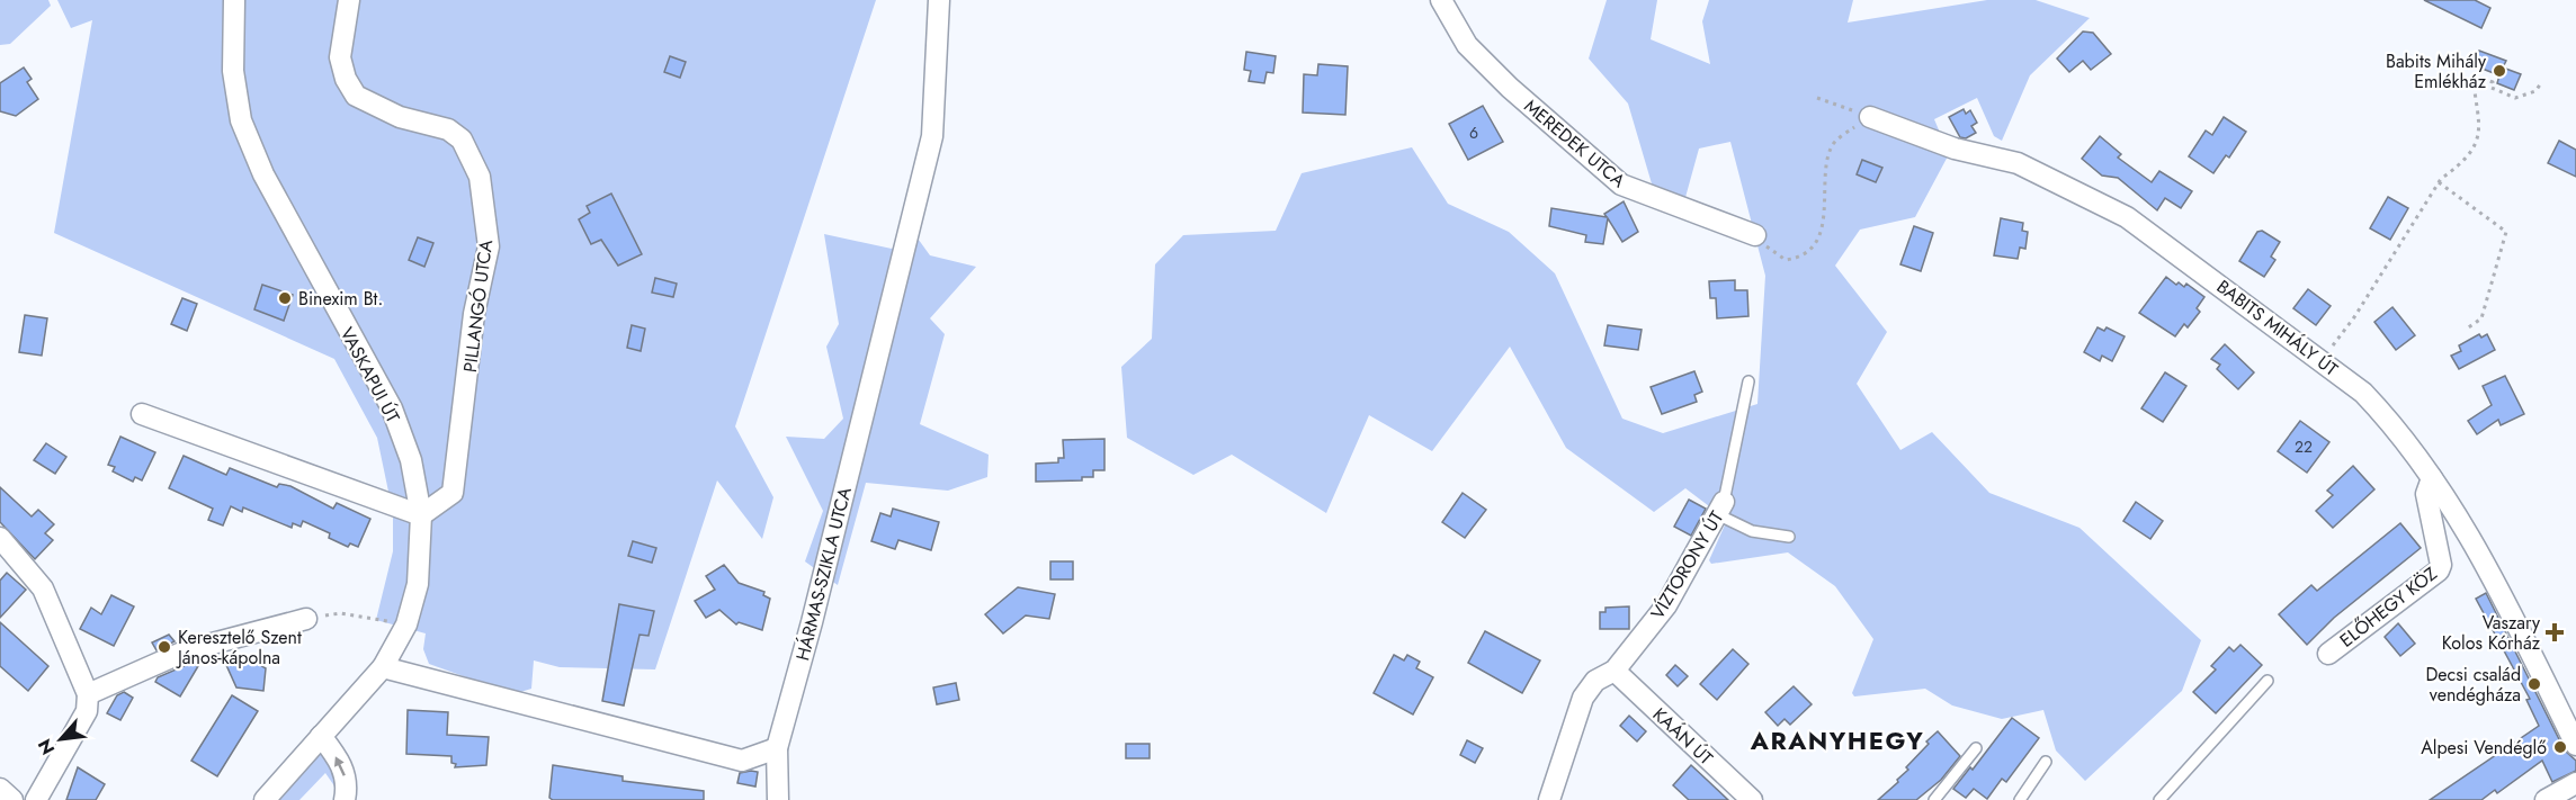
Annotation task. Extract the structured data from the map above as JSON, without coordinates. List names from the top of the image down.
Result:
{
  "streets": {
    "street": [
      "MEREDEK UTCA",
      "PILLANGÓ UTCA",
      "BABITS MIHÁLY ÚT",
      "VASKAPUI ÚT",
      "VÍZTORONY ÚT",
      "HÁRMAS-SZIKLA UTCA",
      "ELŐHEGY KÖZ",
      "KAÁN ÚT"
    ]
  },
  "crossings": [
    ["PILLANGÓ UTCA", "VASKAPUI ÚT"],
    ["BABITS MIHÁLY ÚT", "ELŐHEGY KÖZ"],
    ["VÍZTORONY ÚT", "KAÁN ÚT"]
  ],
  "districts": ["ARANYHEGY"],
  "places": {
    "other": [
      "Babits Mihály Emlékház",
      "Binexim Bt.",
      "Keresztelő Szent János-kápolna",
      "Decsi család vendégháza",
      "Alpesi Vendéglő"
    ],
    "health": ["Vaszary Kolos Kórház"]
  },
  "house_numbers": ["6", "22"],
  "north": "bottom left"
}
